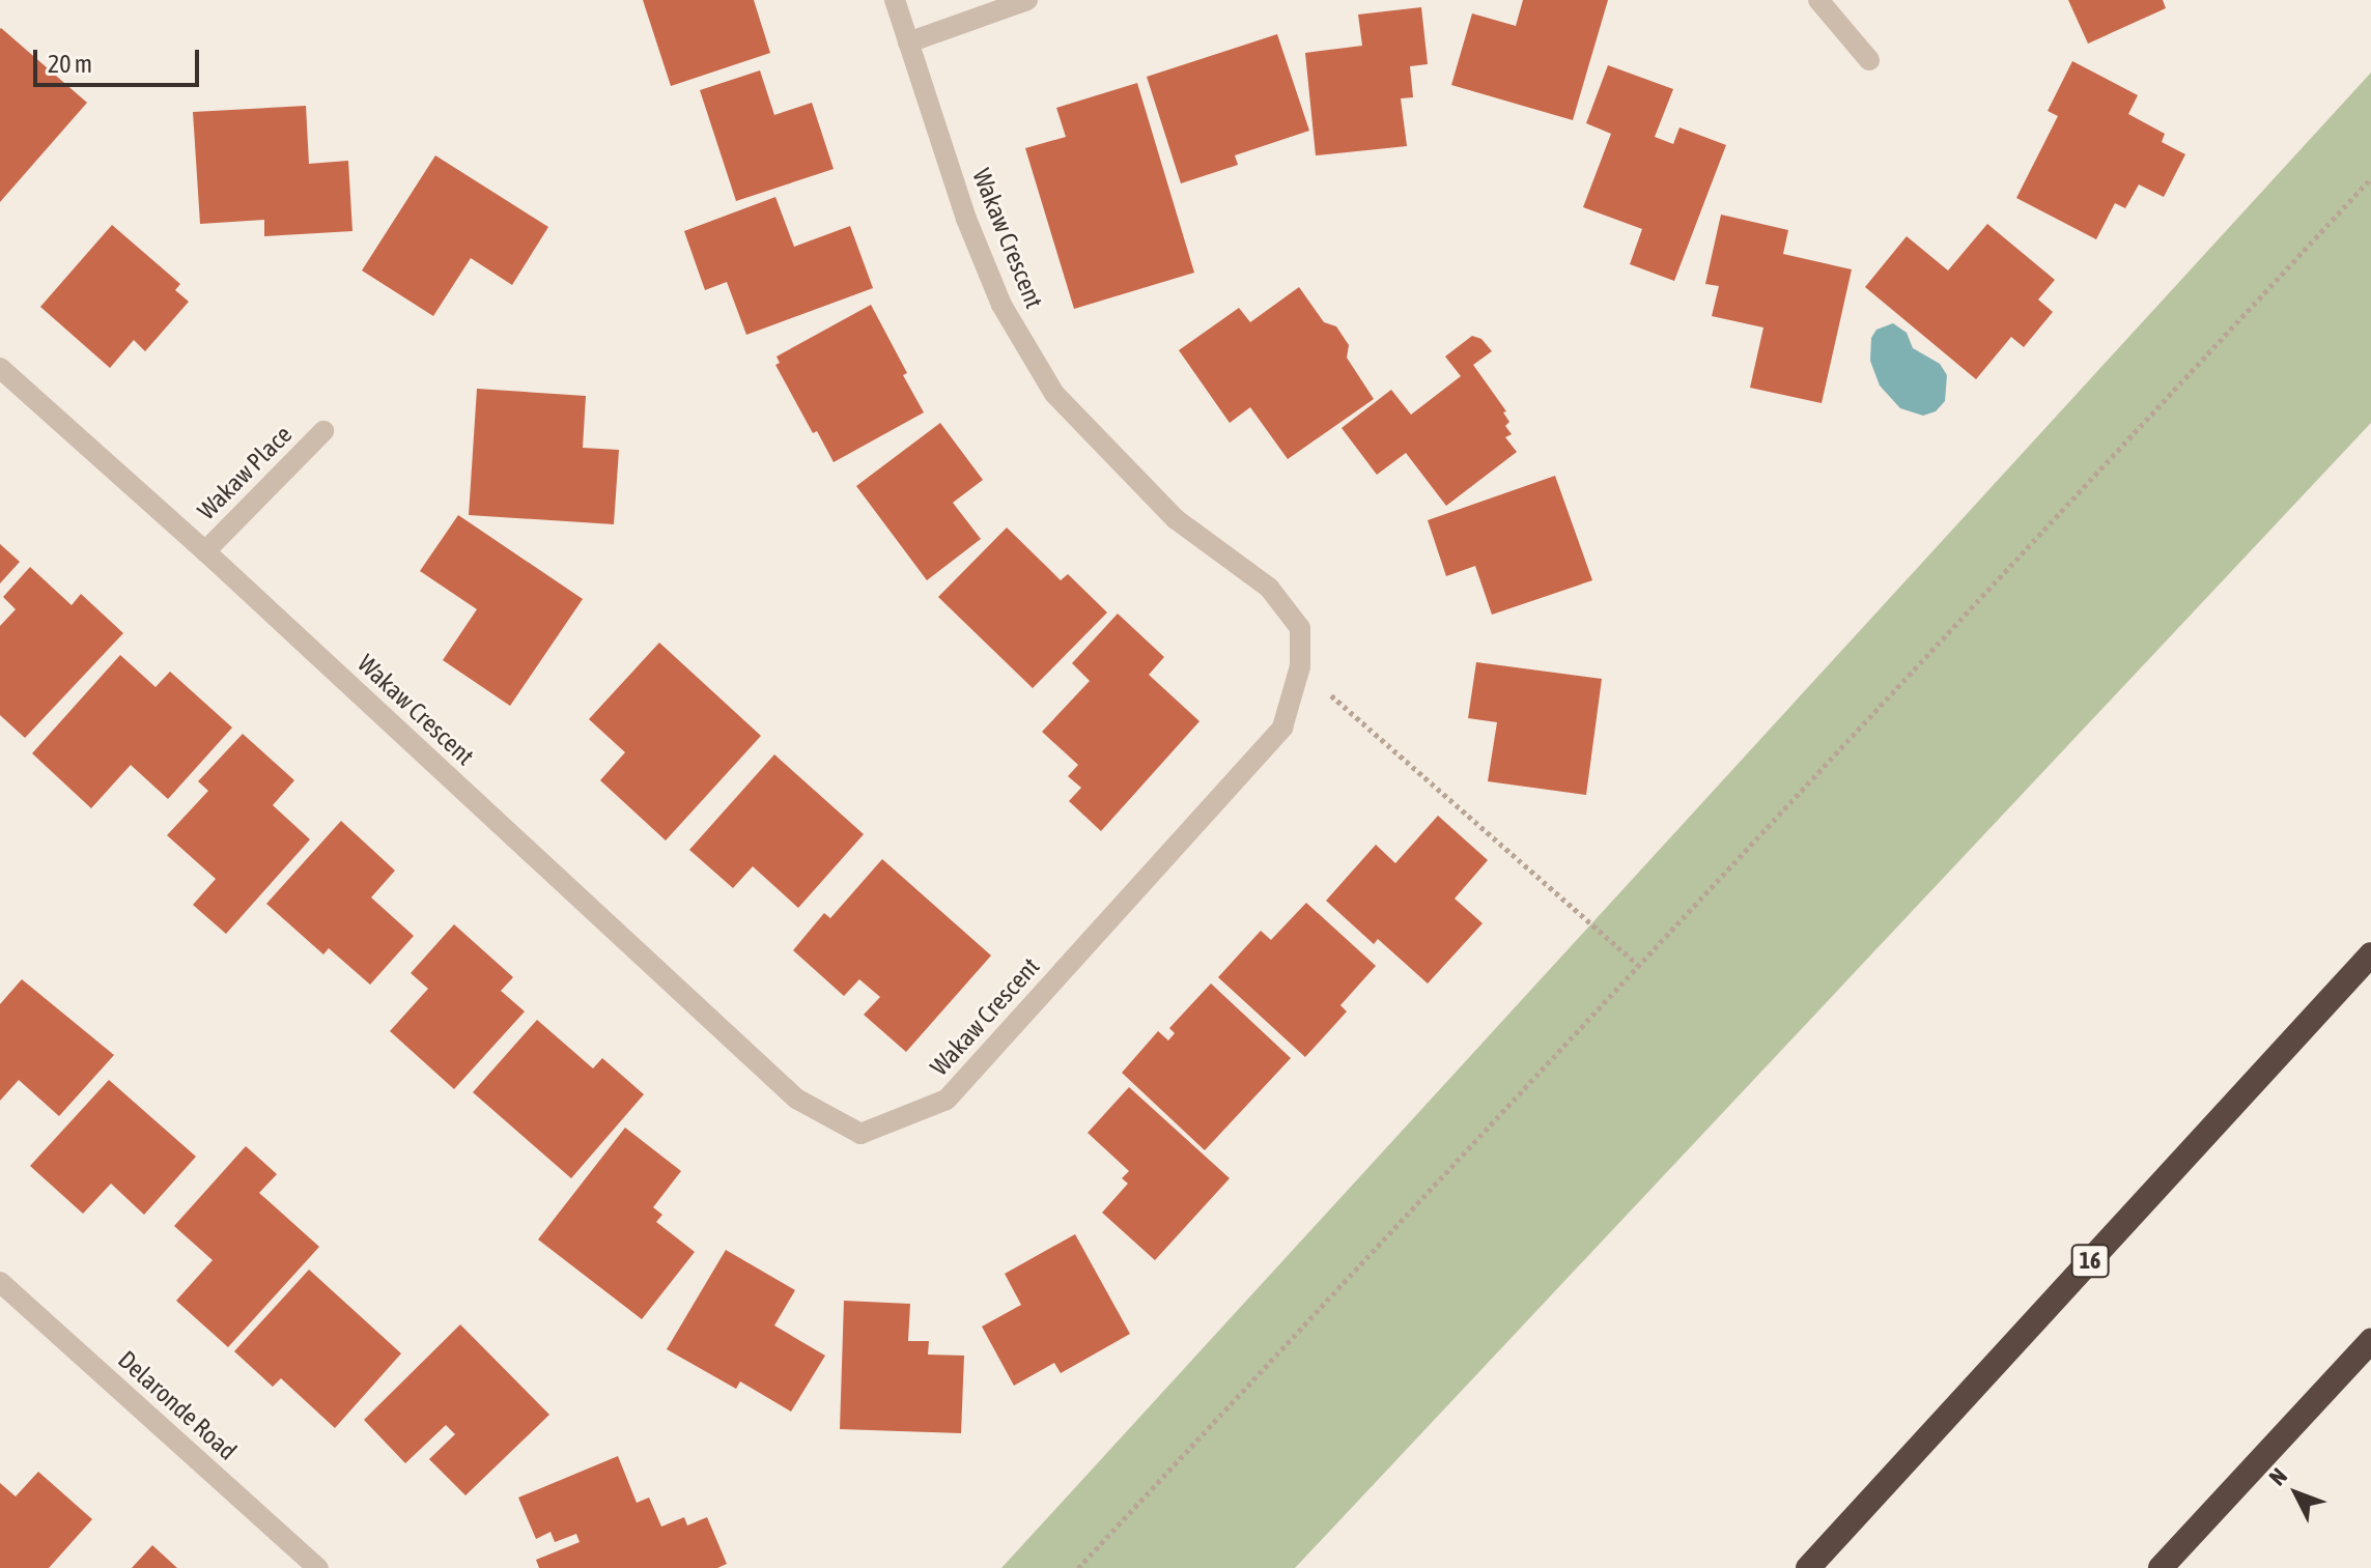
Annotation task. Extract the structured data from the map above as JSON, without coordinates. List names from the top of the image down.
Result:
{
  "streets": {
    "highway": ["16"],
    "street": ["Wakaw Crescent", "Wakaw Place", "Delaronde Road"]
  },
  "crossings": [
    ["Wakaw Crescent", "Wakaw Place"]
  ],
  "scale_bar": "20 m",
  "north": "top left"
}
